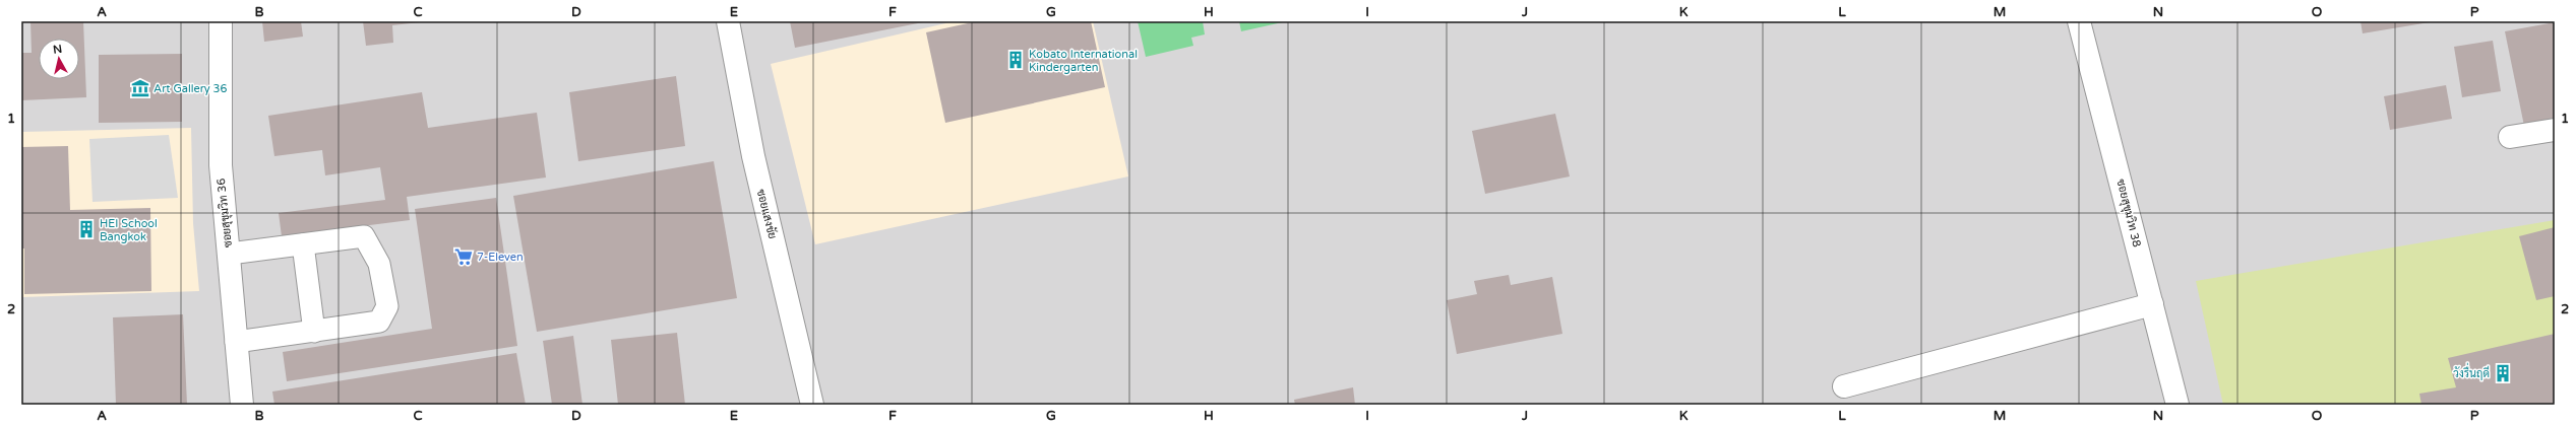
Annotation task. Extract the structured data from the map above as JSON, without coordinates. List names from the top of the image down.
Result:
{
  "streets": {
    "street": ["ซอยสุขุมวิท 36", "ซอยสุขุมวิท 38", "ซอยแสงชัย"]
  },
  "places": {
    "building": ["Kobato International Kindergarten", "HEI School Bangkok", "วังรื่นฤดี"],
    "museum": ["Art Gallery 36"],
    "supermarket": ["7-Eleven"]
  },
  "north": "top",
  "grid": {
    "columns": [
      "A",
      "B",
      "C",
      "D",
      "E",
      "F",
      "G",
      "H",
      "I",
      "J",
      "K",
      "L",
      "M",
      "N",
      "O",
      "P"
    ],
    "rows": ["1", "2"]
  }
}
